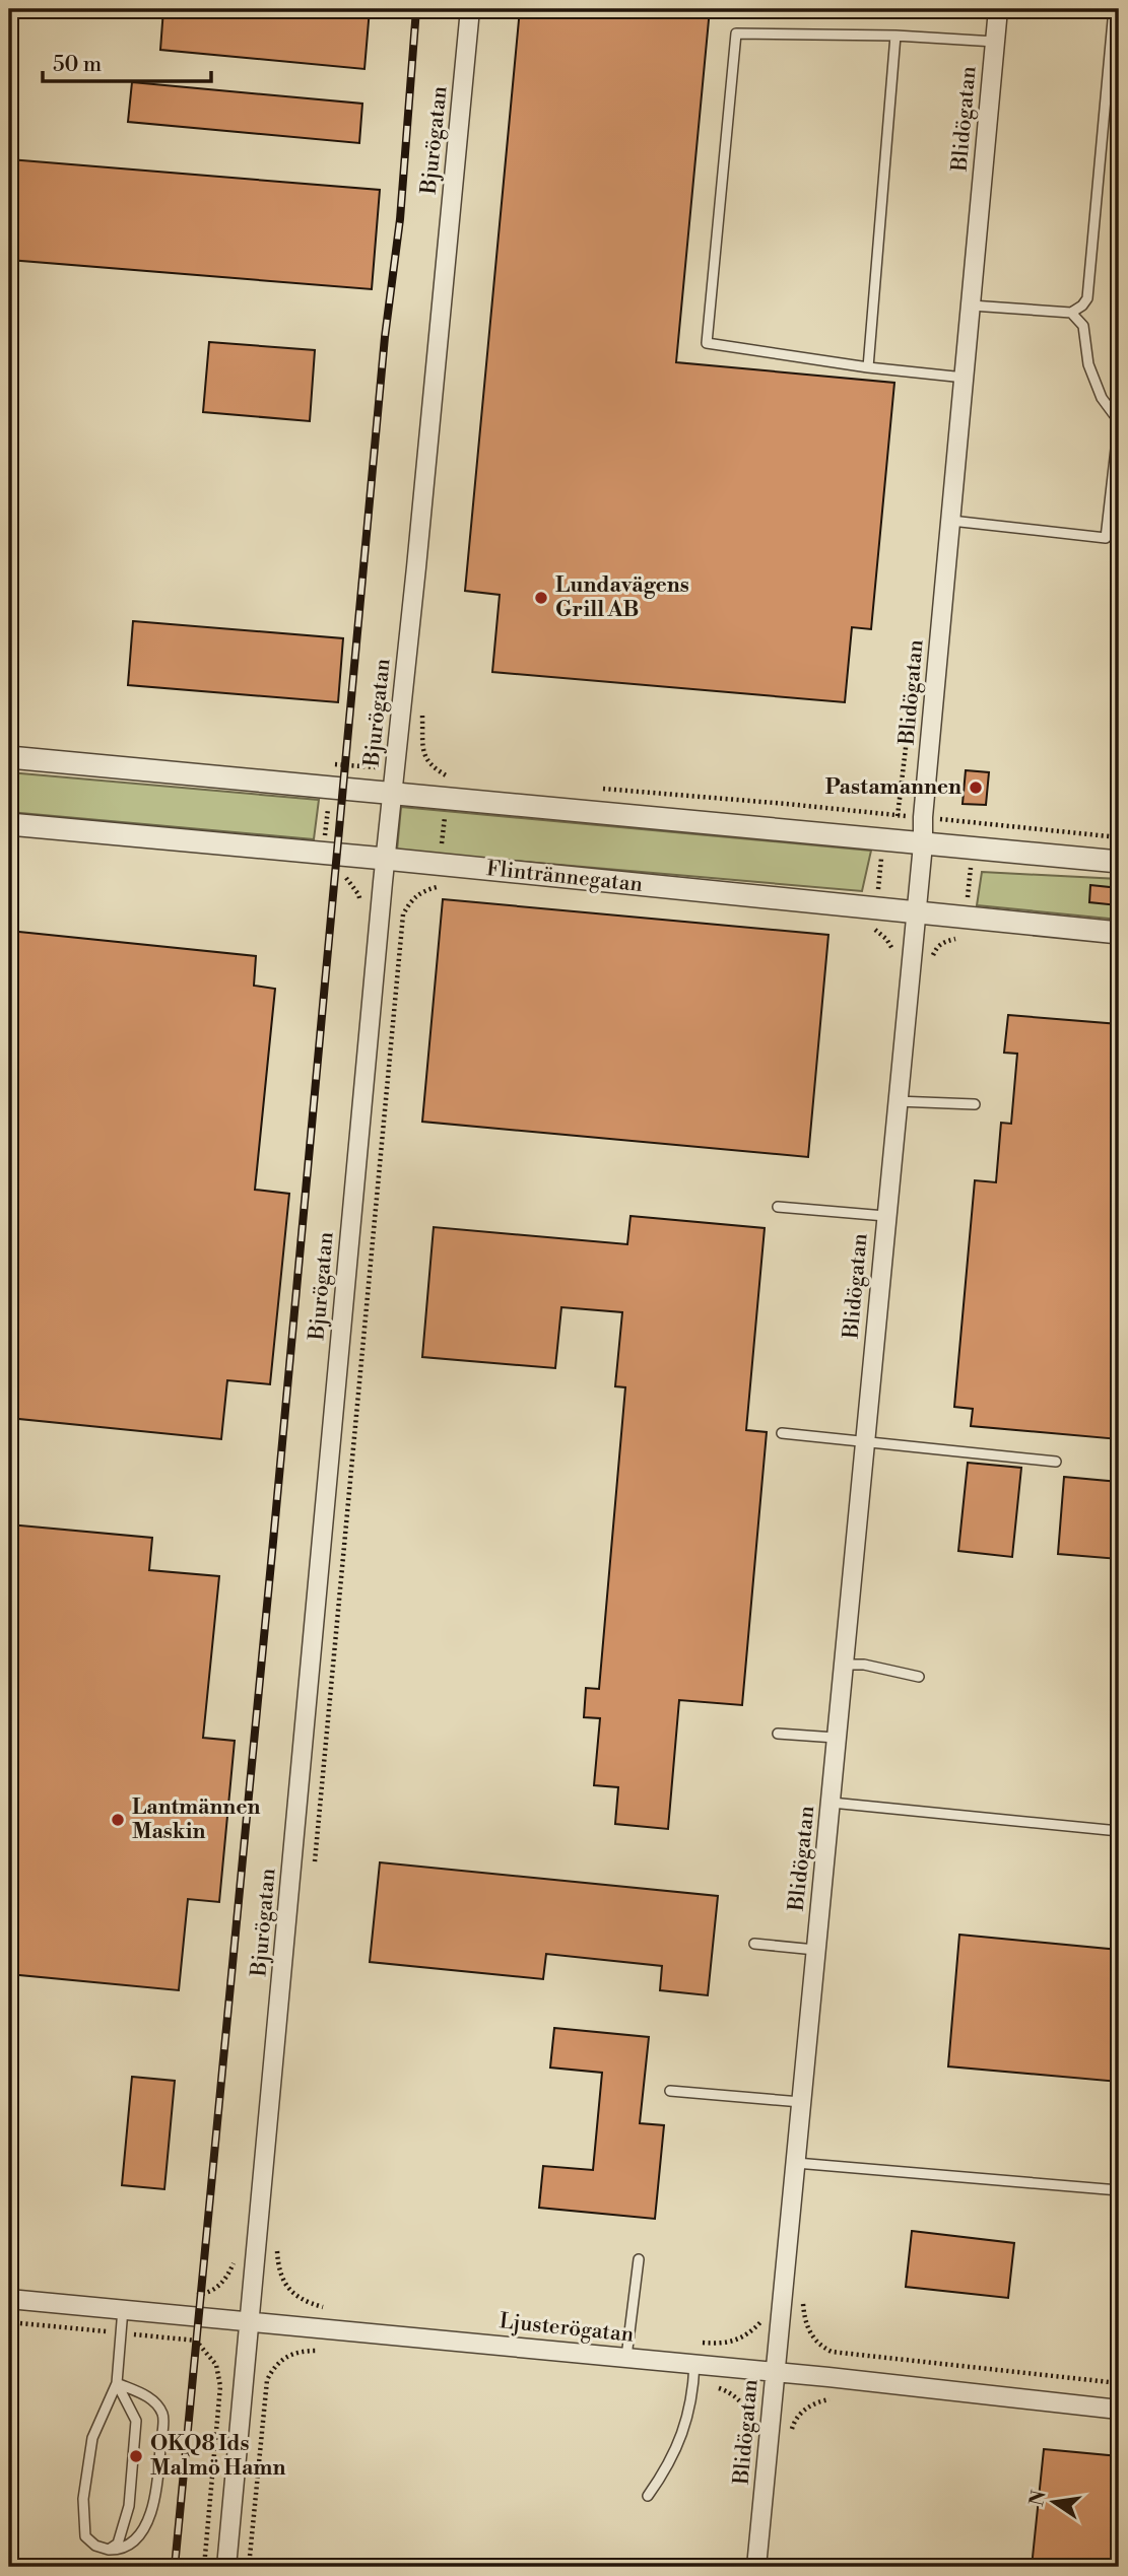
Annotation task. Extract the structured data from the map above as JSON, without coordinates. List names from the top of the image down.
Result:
{
  "streets": {
    "street": [
      "Blidögatan",
      "Bjurögatan",
      "Flintrännegatan",
      "Ljusterögatan"
    ]
  },
  "crossings": [
    ["Blidögatan", "Flintrännegatan"],
    ["Blidögatan", "Ljusterögatan"],
    ["Bjurögatan", "Flintrännegatan"],
    ["Bjurögatan", "Ljusterögatan"]
  ],
  "places": [
    "Lundavägens Grill AB",
    "Pastamannen",
    "Lantmännen Maskin",
    "OKQ8 Ids Malmö Hamn"
  ],
  "scale_bar": "50 m",
  "north": "left"
}
